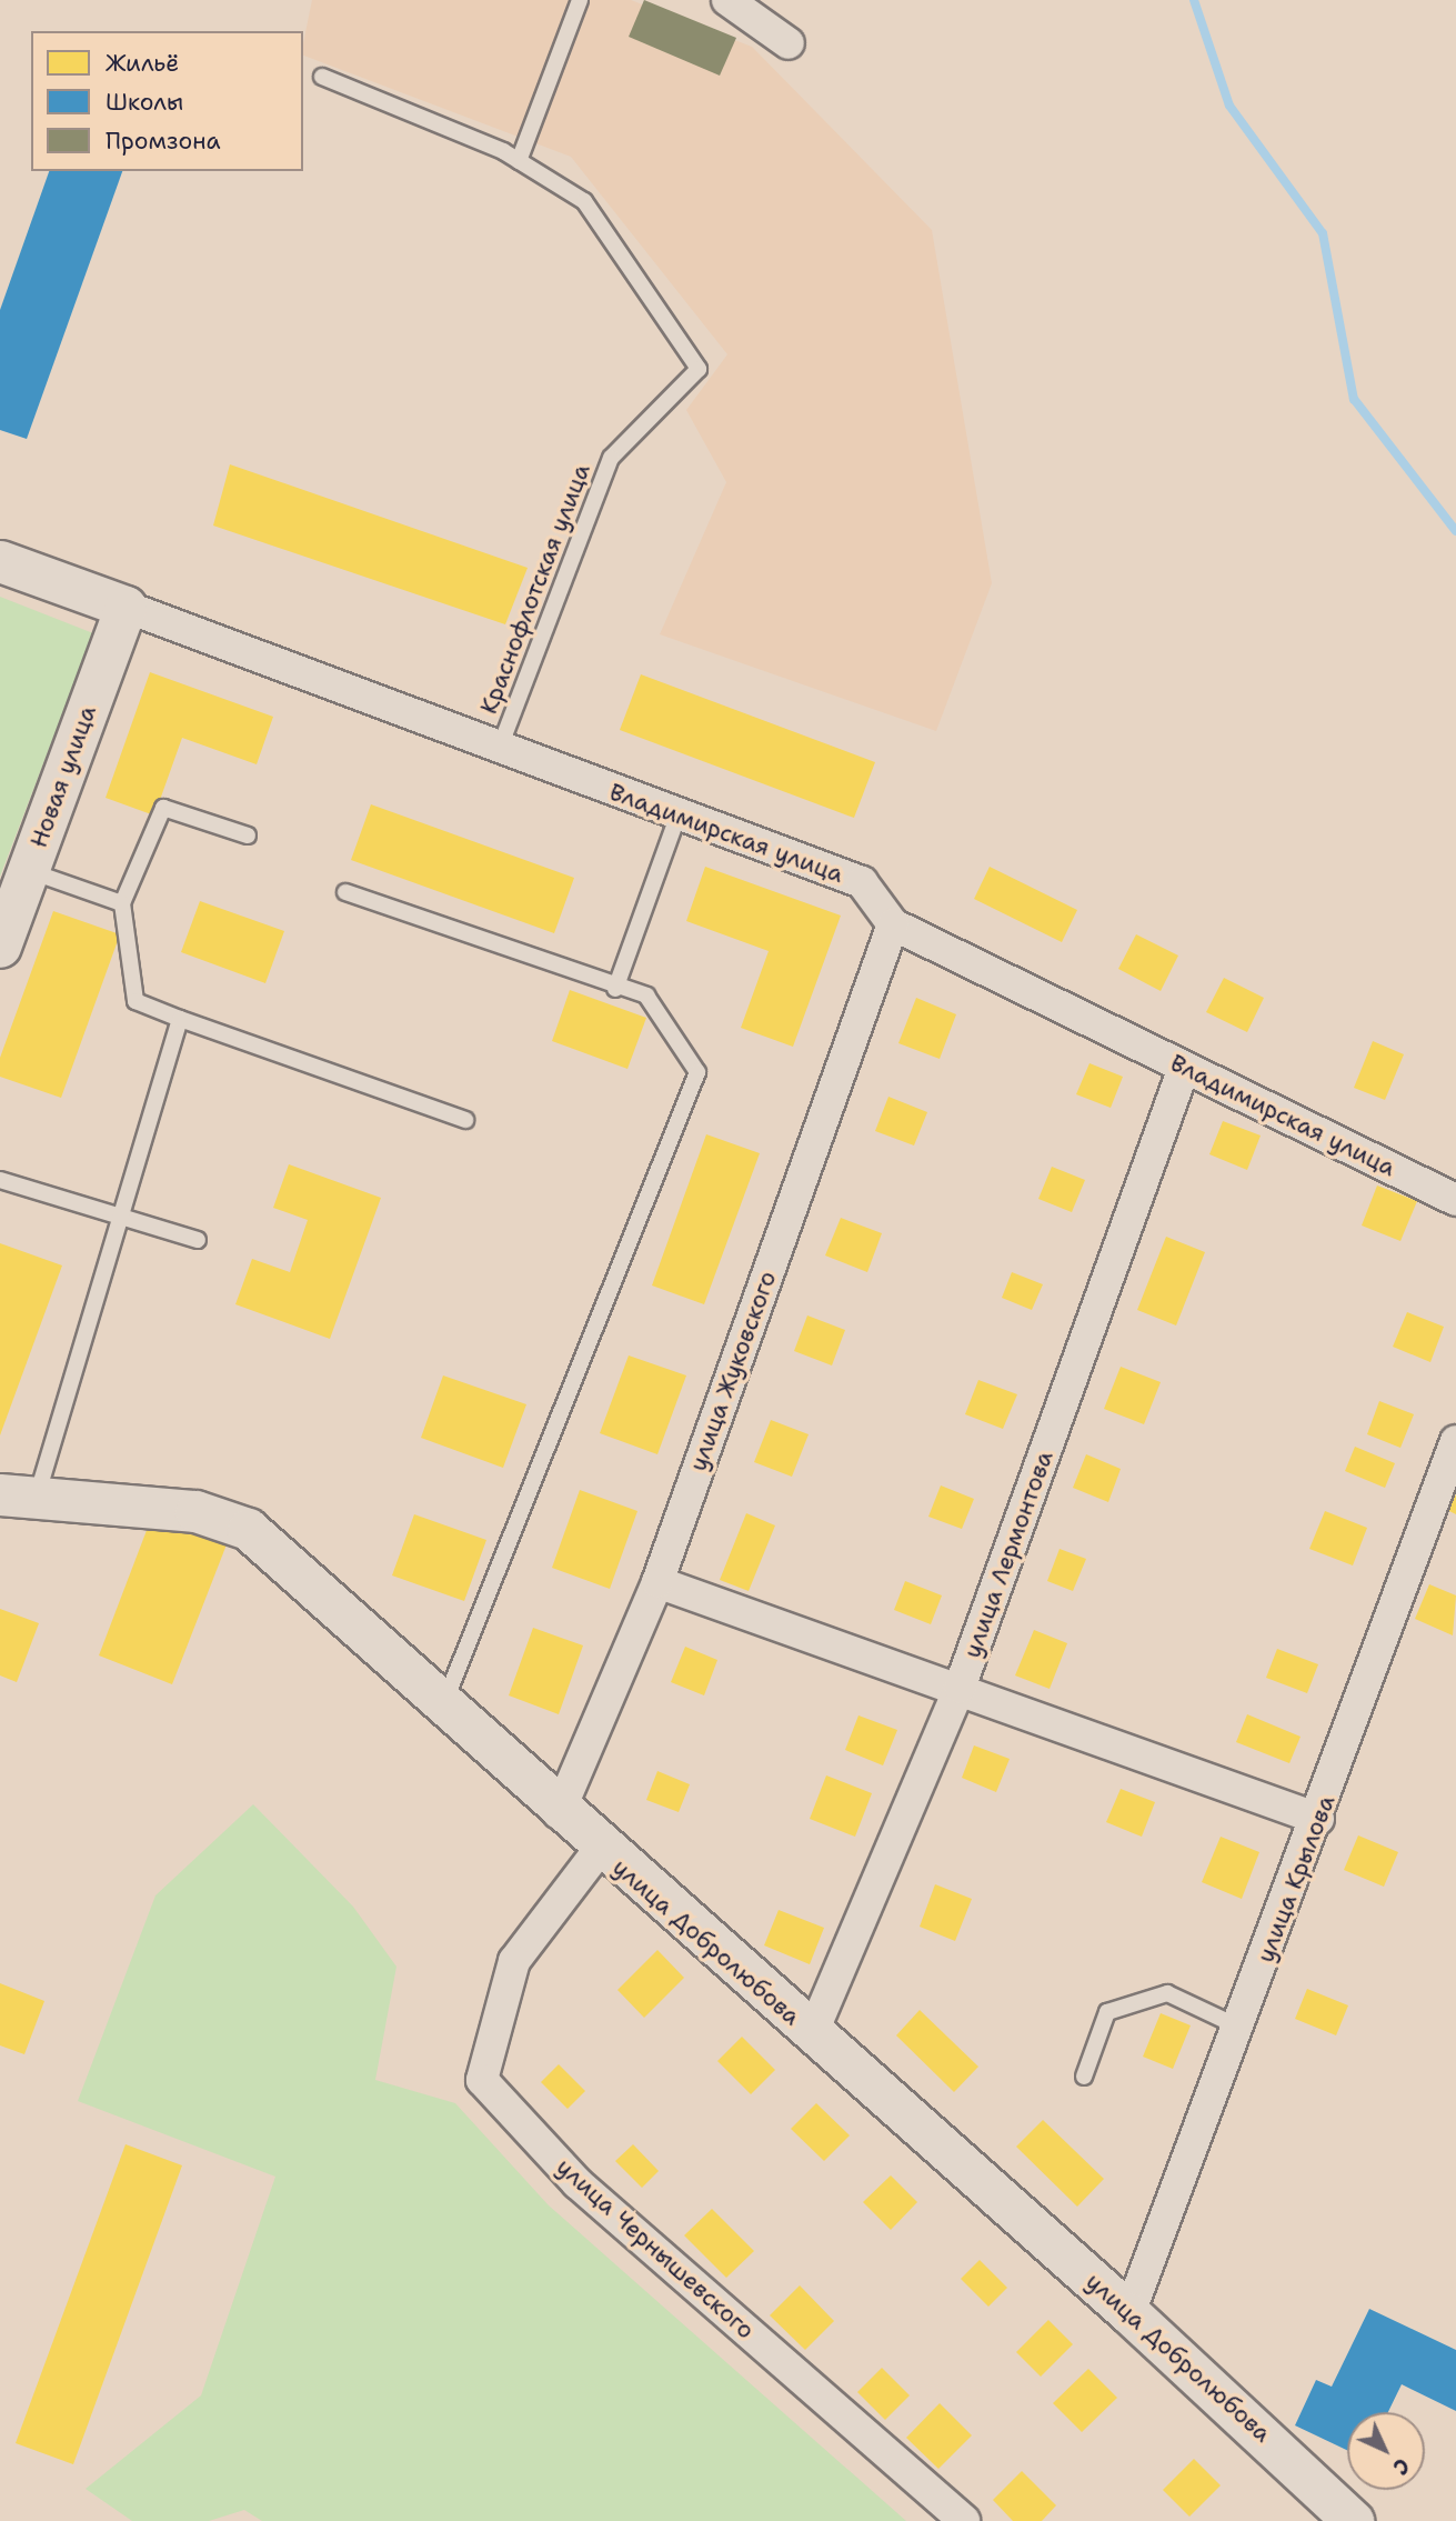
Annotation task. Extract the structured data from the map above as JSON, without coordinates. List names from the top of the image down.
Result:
{
  "streets": {
    "street": [
      "Новая улица",
      "Владимирская улица",
      "улица Жуковского",
      "улица Лермонтова",
      "улица Крылова",
      "улица Добролюбова",
      "улица Чернышевского"
    ],
    "lane": ["Краснофлотская улица"]
  },
  "crossings": [
    ["Краснофлотская улица", "Владимирская улица"],
    ["Новая улица", "Владимирская улица"],
    ["Владимирская улица", "улица Жуковского"],
    ["Владимирская улица", "улица Лермонтова"],
    ["улица Жуковского", "улица Добролюбова"],
    ["улица Лермонтова", "улица Добролюбова"],
    ["улица Крылова", "улица Добролюбова"],
    ["улица Добролюбова", "улица Чернышевского"]
  ],
  "legend": ["Жильё", "Школы", "Промзона"],
  "north": "bottom right"
}
